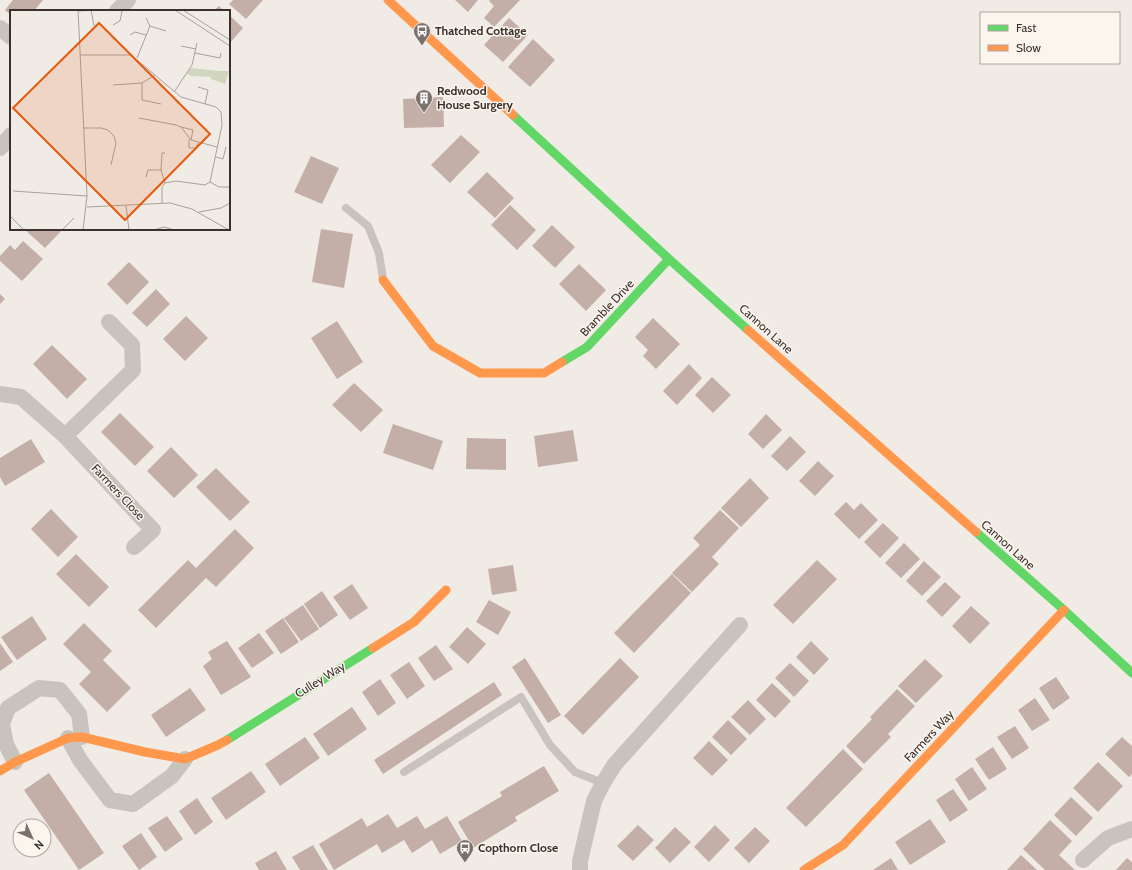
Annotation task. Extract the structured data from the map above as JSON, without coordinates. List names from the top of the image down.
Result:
{
  "streets": {
    "street": [
      "Bramble Drive",
      "Cannon Lane",
      "Farmers Close",
      "Culley Way",
      "Farmers Way"
    ]
  },
  "crossings": [
    ["Bramble Drive", "Cannon Lane"],
    ["Cannon Lane", "Farmers Way"]
  ],
  "places": {
    "bus stop": ["Thatched Cottage", "Copthorn Close"],
    "building": ["Redwood House Surgery"]
  },
  "legend": ["Fast", "Slow"],
  "north": "bottom right"
}
